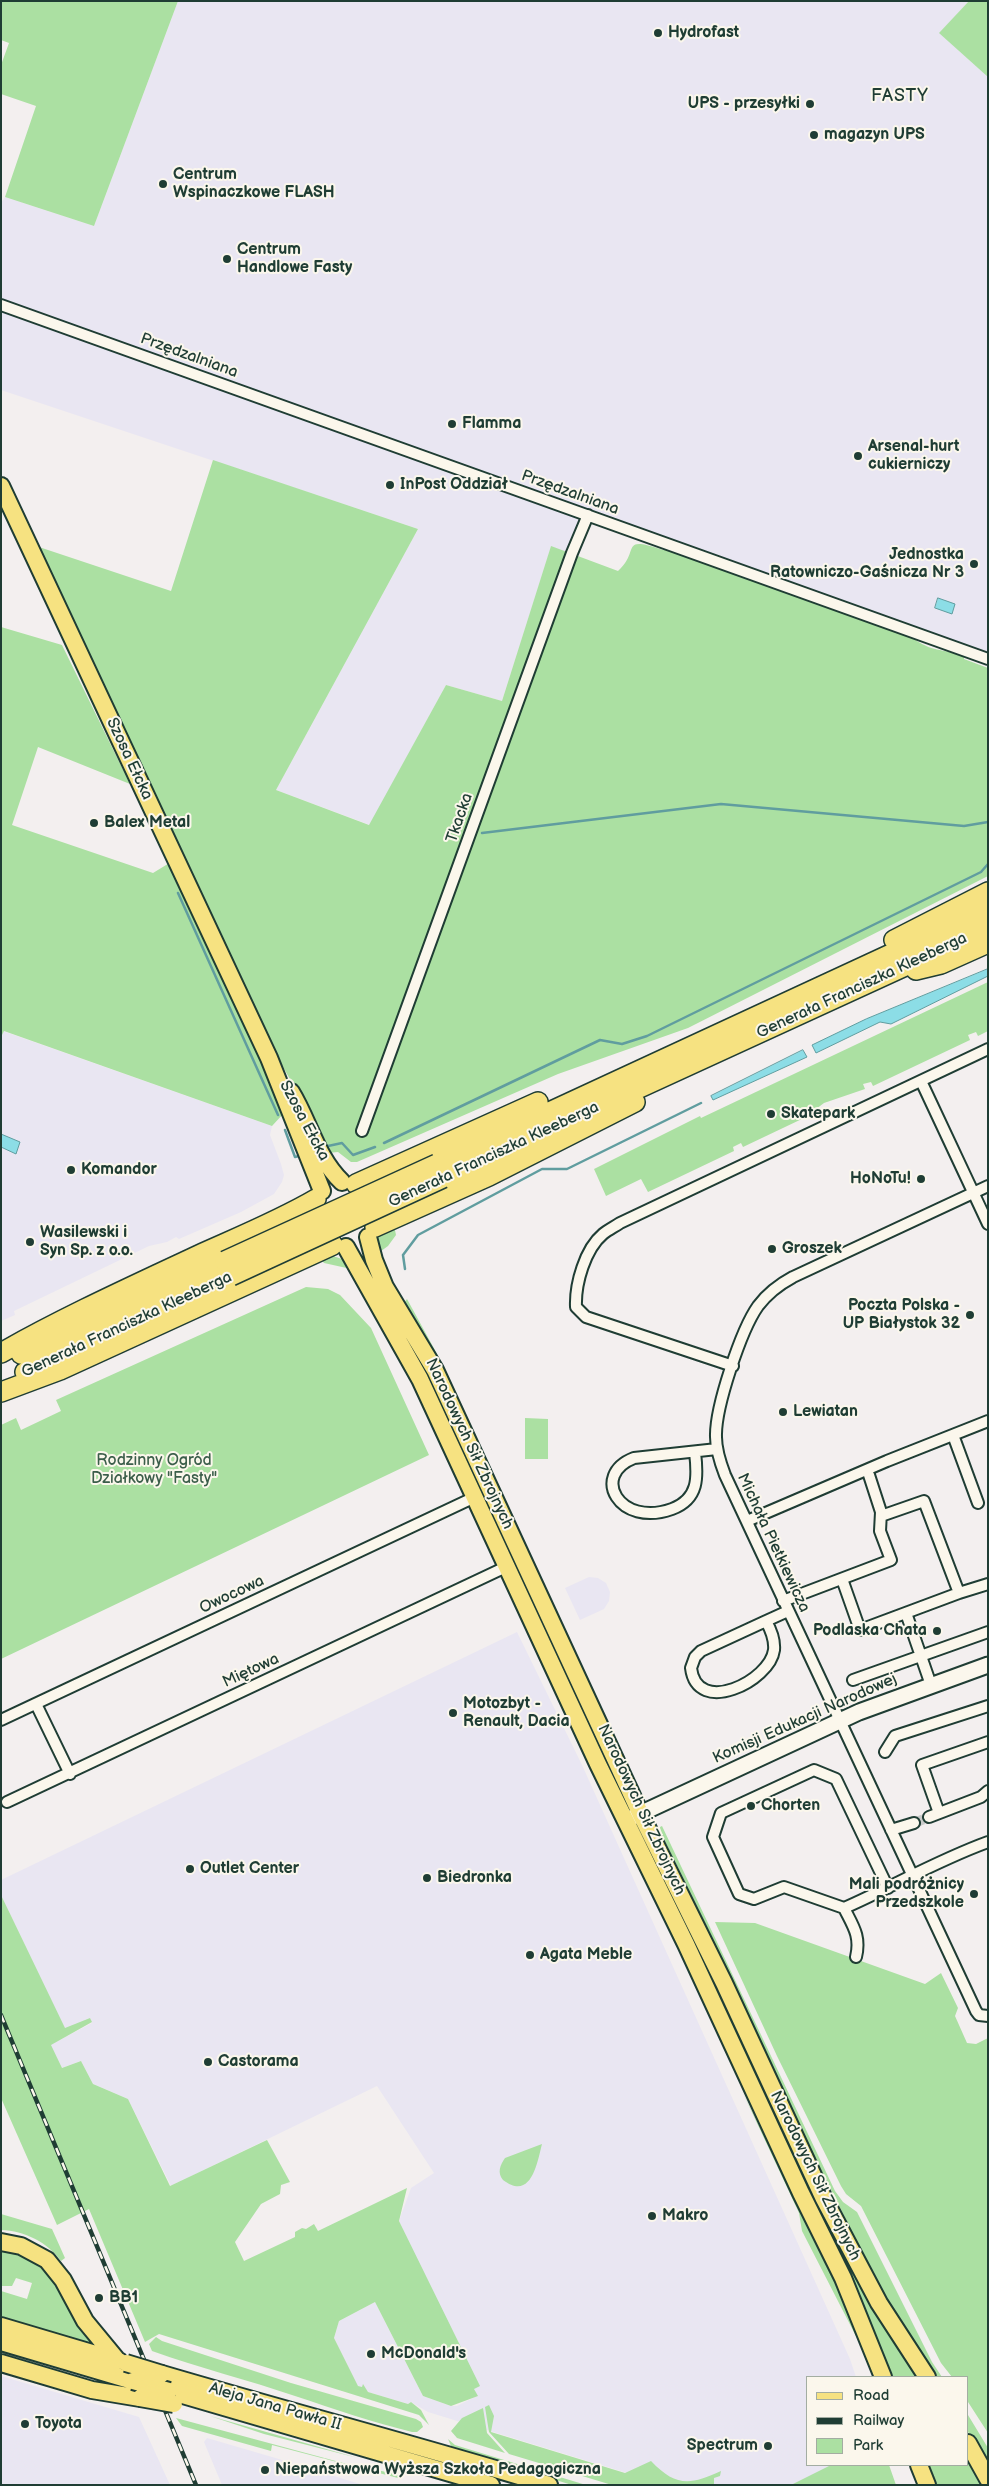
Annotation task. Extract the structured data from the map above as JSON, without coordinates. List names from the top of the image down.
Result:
{
  "streets": {
    "highway": ["Generała Franciszka Kleeberga"],
    "main road": ["Szosa Ełcka", "Narodowych Sił Zbrojnych", "Aleja Jana Pawła II"],
    "street": [
      "Przędzalniana",
      "Tkacka",
      "Michała Pietkiewicza",
      "Owocowa",
      "Miętowa",
      "Komisji Edukacji Narodowej"
    ]
  },
  "crossings": [
    ["Przędzalniana", "Tkacka"],
    ["Szosa Ełcka", "Narodowych Sił Zbrojnych"],
    ["Narodowych Sił Zbrojnych", "Owocowa"],
    ["Narodowych Sił Zbrojnych", "Miętowa"],
    ["Narodowych Sił Zbrojnych", "Komisji Edukacji Narodowej"],
    ["Michała Pietkiewicza", "Komisji Edukacji Narodowej"]
  ],
  "districts": ["FASTY"],
  "parks": ["Rodzinny Ogród Działkowy \"Fasty\""],
  "places": [
    "Hydrofast",
    "UPS - przesyłki",
    "magazyn UPS",
    "Centrum Wspinaczkowe FLASH",
    "Centrum Handlowe Fasty",
    "Flamma",
    "Arsenal-hurt cukierniczy",
    "InPost Oddział",
    "Jednostka Ratowniczo-Gaśnicza Nr 3",
    "Balex Metal",
    "Skatepark",
    "Komandor",
    "HoNoTu!",
    "Wasilewski i Syn Sp. z o.o.",
    "Groszek",
    "Poczta Polska - UP Białystok 32",
    "Lewiatan",
    "Podlaska Chata",
    "Motozbyt - Renault, Dacia",
    "Chorten",
    "Outlet Center",
    "Biedronka",
    "Mali podróżnicy Przedszkole",
    "Agata Meble",
    "Castorama",
    "Makro",
    "BB1",
    "McDonald's",
    "Toyota",
    "Spectrum",
    "Niepaństwowa Wyższa Szkoła Pedagogiczna"
  ],
  "legend": ["Road", "Railway", "Park"]
}
